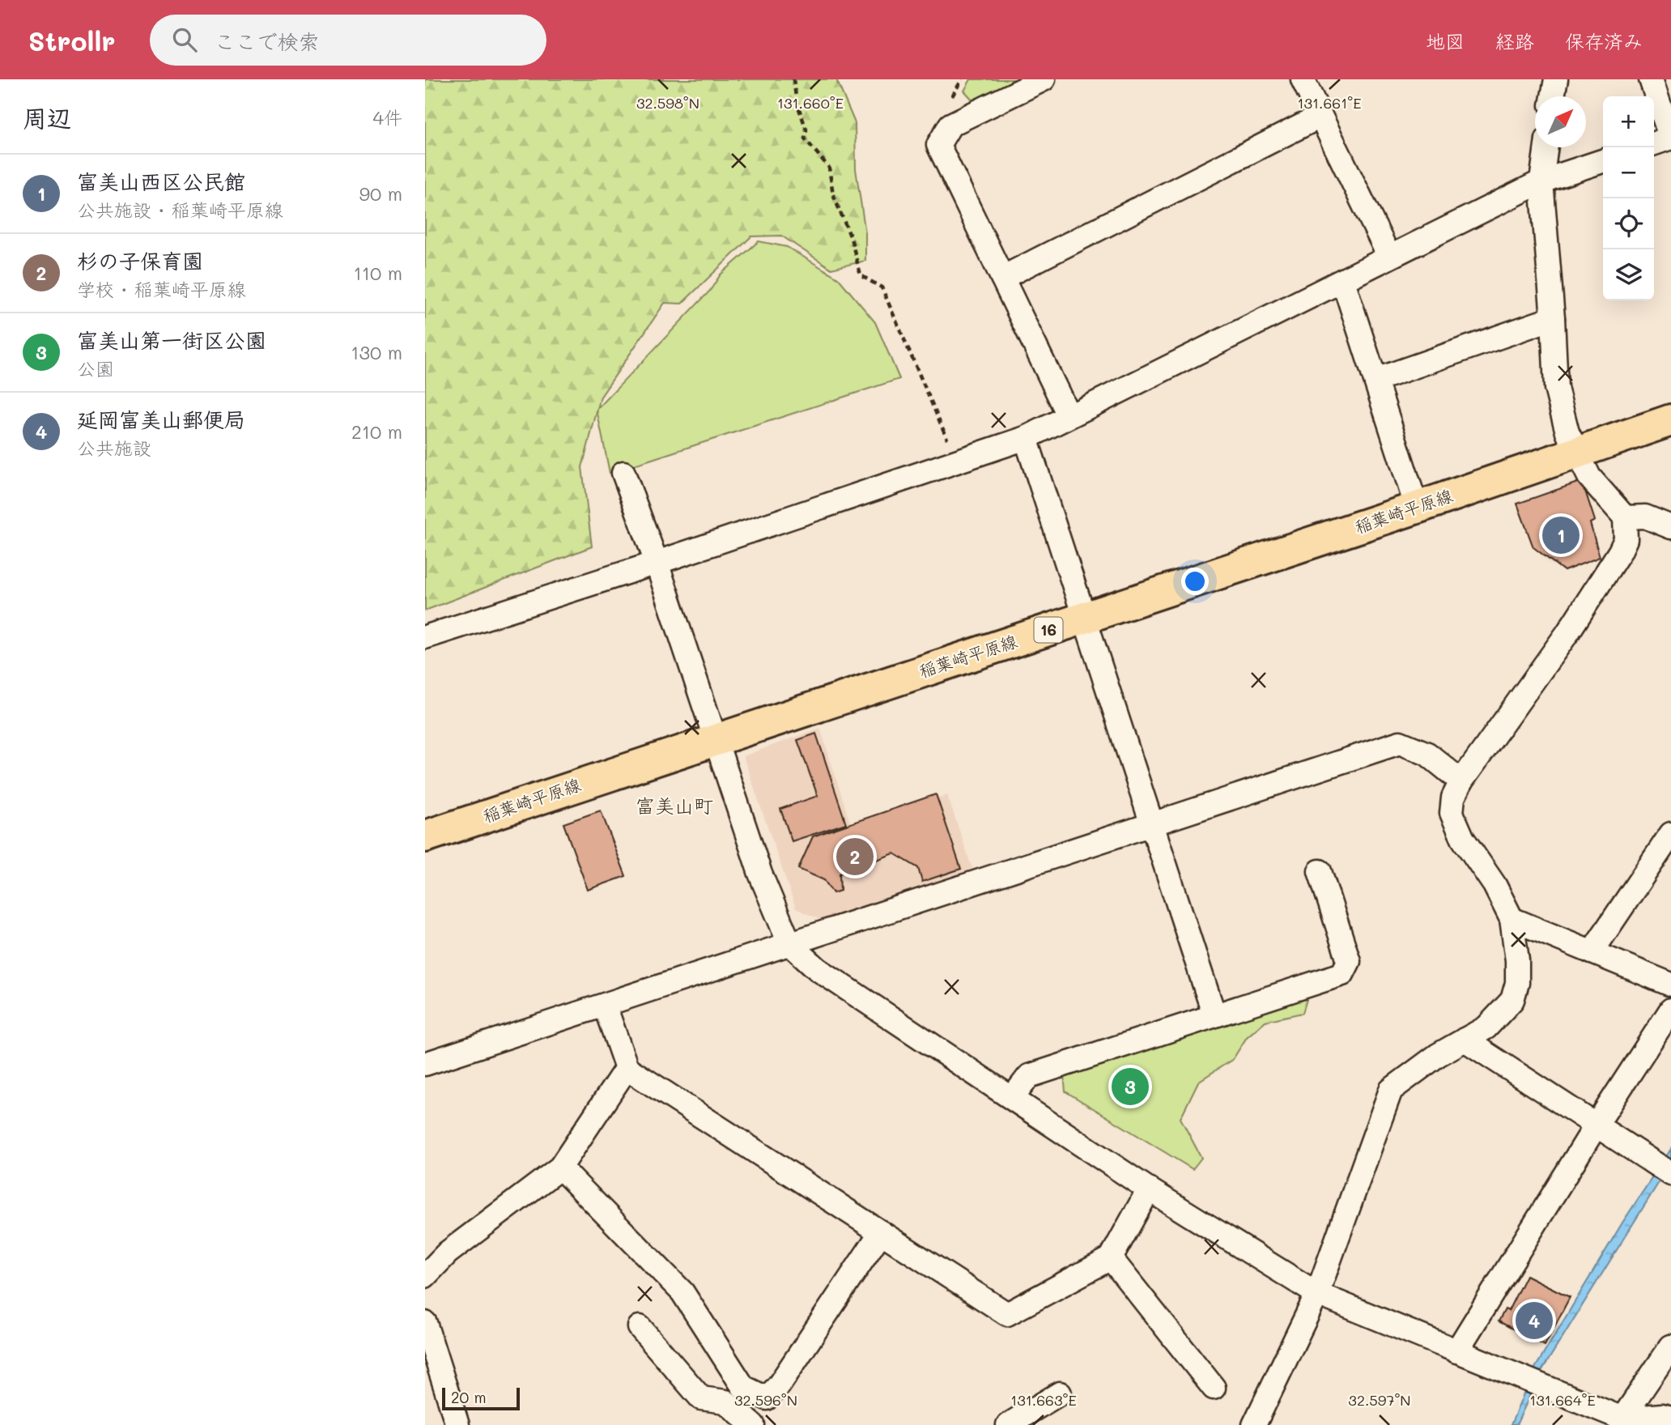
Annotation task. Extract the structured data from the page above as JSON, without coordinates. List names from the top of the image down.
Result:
{
  "streets": {
    "main road": ["稲葉崎平原線", "16"]
  },
  "districts": ["富美山町"],
  "scale_bar": "20 m",
  "north": "top right",
  "page": {
    "header": "Strollr",
    "search": "ここで検索",
    "nav": ["地図", "経路", "保存済み"],
    "heading": ["周辺", "4件"],
    "map_buttons": ["+", "−"],
    "list": [
      {
        "mark": "1",
        "name": "富美山西区公民館",
        "note": "公共施設 · 稲葉崎平原線",
        "value": "90 m"
      },
      {
        "mark": "2",
        "name": "杉の子保育園",
        "note": "学校 · 稲葉崎平原線",
        "value": "110 m"
      },
      {
        "mark": "3",
        "name": "富美山第一街区公園",
        "note": "公園",
        "value": "130 m"
      },
      {
        "mark": "4",
        "name": "延岡富美山郵便局",
        "note": "公共施設",
        "value": "210 m"
      }
    ],
    "pins": [
      "1",
      "2",
      "3",
      "4"
    ],
    "scale": "20 m"
  },
  "coordinates": [
    "32.598°N",
    "131.660°E",
    "131.661°E",
    "32.596°N",
    "131.663°E",
    "32.597°N",
    "131.664°E"
  ]
}
